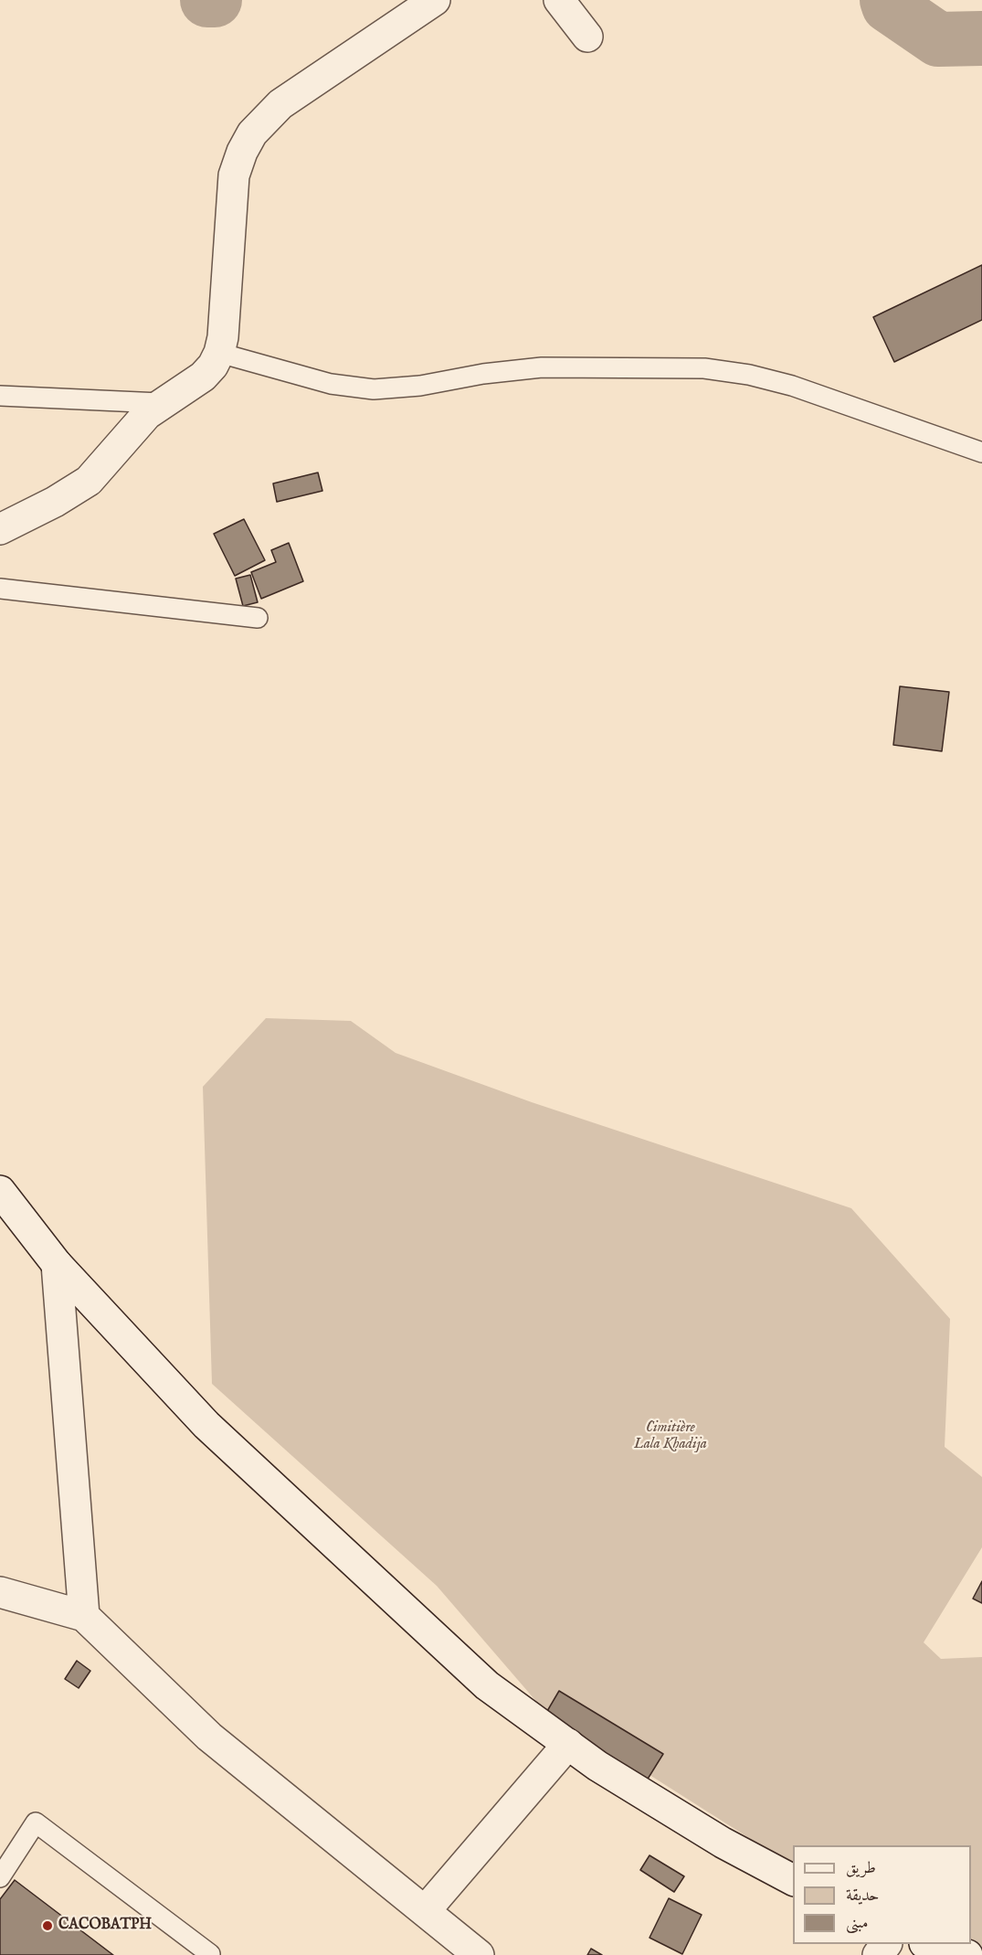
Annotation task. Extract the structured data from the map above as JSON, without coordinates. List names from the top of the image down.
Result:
{
  "parks": ["Cimitière Lala Khadija"],
  "places": ["CACOBATPH"],
  "legend": ["طريق", "حديقة", "مبنى"]
}
